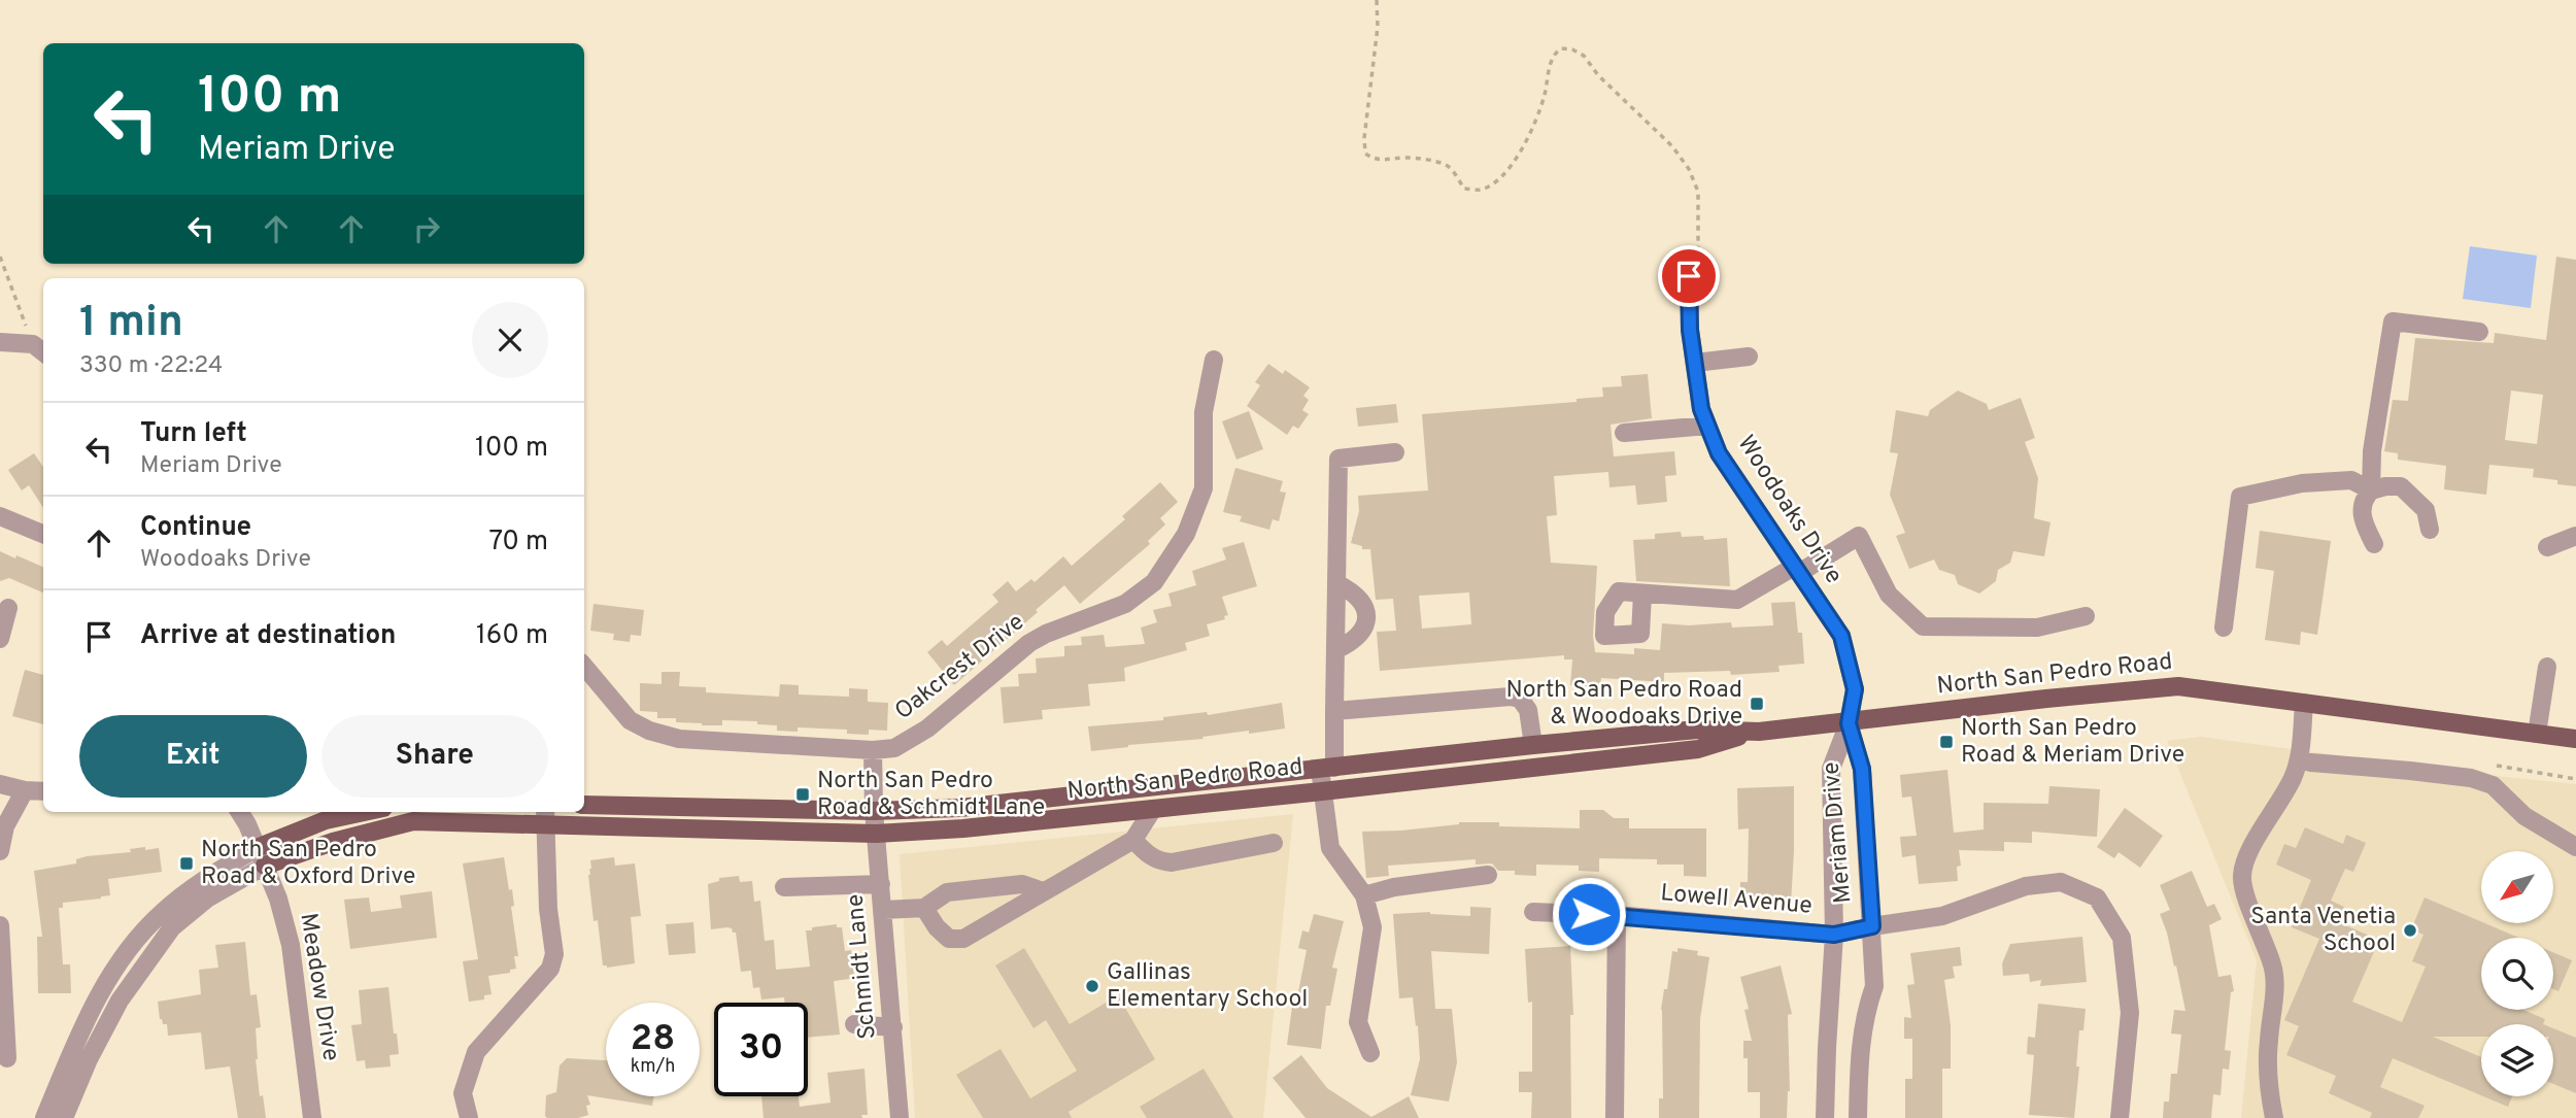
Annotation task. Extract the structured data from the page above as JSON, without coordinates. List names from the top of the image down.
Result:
{
  "streets": {
    "main road": ["North San Pedro Road"],
    "street": [
      "Woodoaks Drive",
      "Oakcrest Drive",
      "Meriam Drive",
      "Lowell Avenue",
      "Schmidt Lane",
      "Meadow Drive"
    ]
  },
  "crossings": [
    ["Woodoaks Drive", "North San Pedro Road"],
    ["Woodoaks Drive", "Meriam Drive"],
    ["Oakcrest Drive", "Schmidt Lane"],
    ["North San Pedro Road", "Meriam Drive"],
    ["North San Pedro Road", "Schmidt Lane"],
    ["North San Pedro Road", "Meadow Drive"],
    ["Meriam Drive", "Lowell Avenue"]
  ],
  "places": {
    "transit": [
      "North San Pedro Road & Woodoaks Drive",
      "North San Pedro Road & Meriam Drive",
      "North San Pedro Road & Schmidt Lane",
      "North San Pedro Road & Oxford Drive"
    ],
    "other": ["Santa Venetia School", "Gallinas Elementary School"]
  },
  "north": "bottom left",
  "page": {
    "turn": ["100 m", "Meriam Drive"],
    "heading": ["1 min", "330 m · 22:24"],
    "list": [
      {
        "name": "Turn left",
        "note": "Meriam Drive",
        "value": "100 m"
      },
      {
        "name": "Continue",
        "note": "Woodoaks Drive",
        "value": "70 m"
      },
      {
        "name": "Arrive at destination",
        "value": "160 m"
      }
    ],
    "buttons": ["Exit", "Share"],
    "speed": "28 km/h",
    "limit": "30"
  }
}
